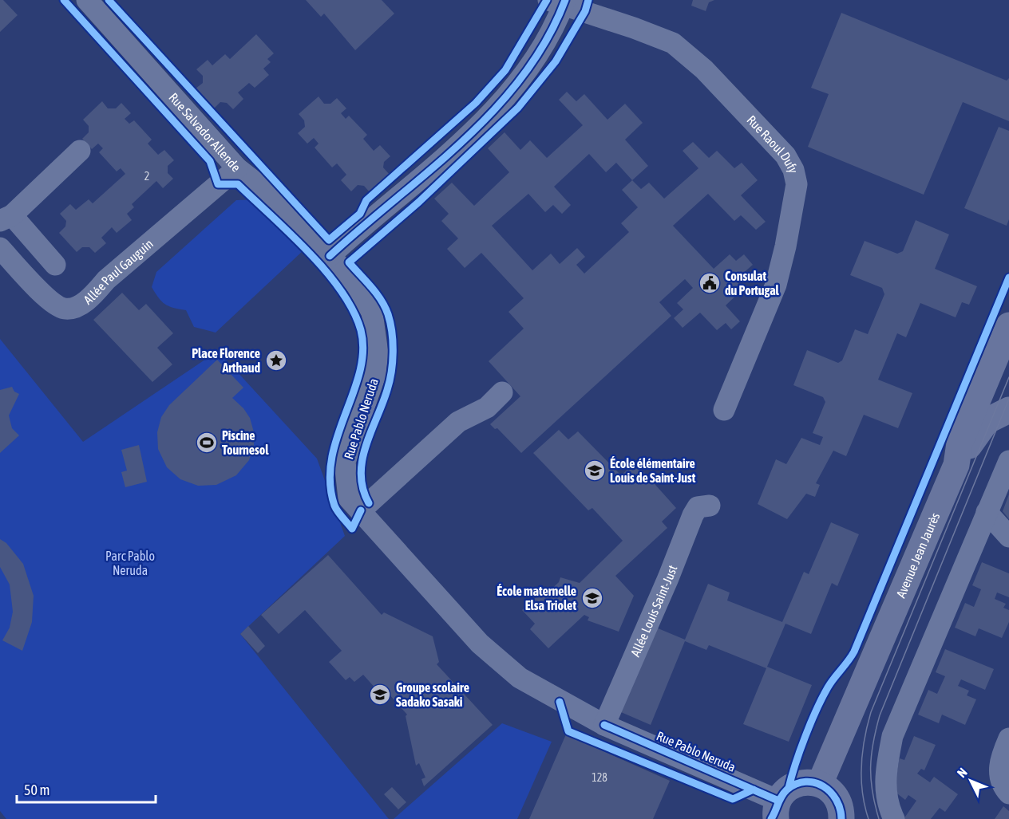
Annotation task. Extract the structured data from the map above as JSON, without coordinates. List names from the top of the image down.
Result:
{
  "streets": {
    "main road": ["Avenue Jean Jaurès"],
    "street": [
      "Rue Salvador Allende",
      "Rue Raoul Dufy",
      "Allée Paul Gauguin",
      "Rue Pablo Neruda",
      "Allée Louis Saint-Just"
    ]
  },
  "crossings": [
    ["Rue Salvador Allende", "Allée Paul Gauguin"],
    ["Rue Salvador Allende", "Rue Pablo Neruda"],
    ["Rue Pablo Neruda", "Allée Louis Saint-Just"]
  ],
  "parks": ["Parc Pablo Neruda"],
  "places": {
    "public building": ["Consulat du Portugal"],
    "place": ["Place Florence Arthaud"],
    "sports": ["Piscine Tournesol"],
    "school or university": ["École élémentaire Louis de Saint-Just", "École maternelle Elsa Triolet", "Groupe scolaire Sadako Sasaki"]
  },
  "house_numbers": ["2", "128"],
  "scale_bar": "50 m",
  "north": "top left"
}
